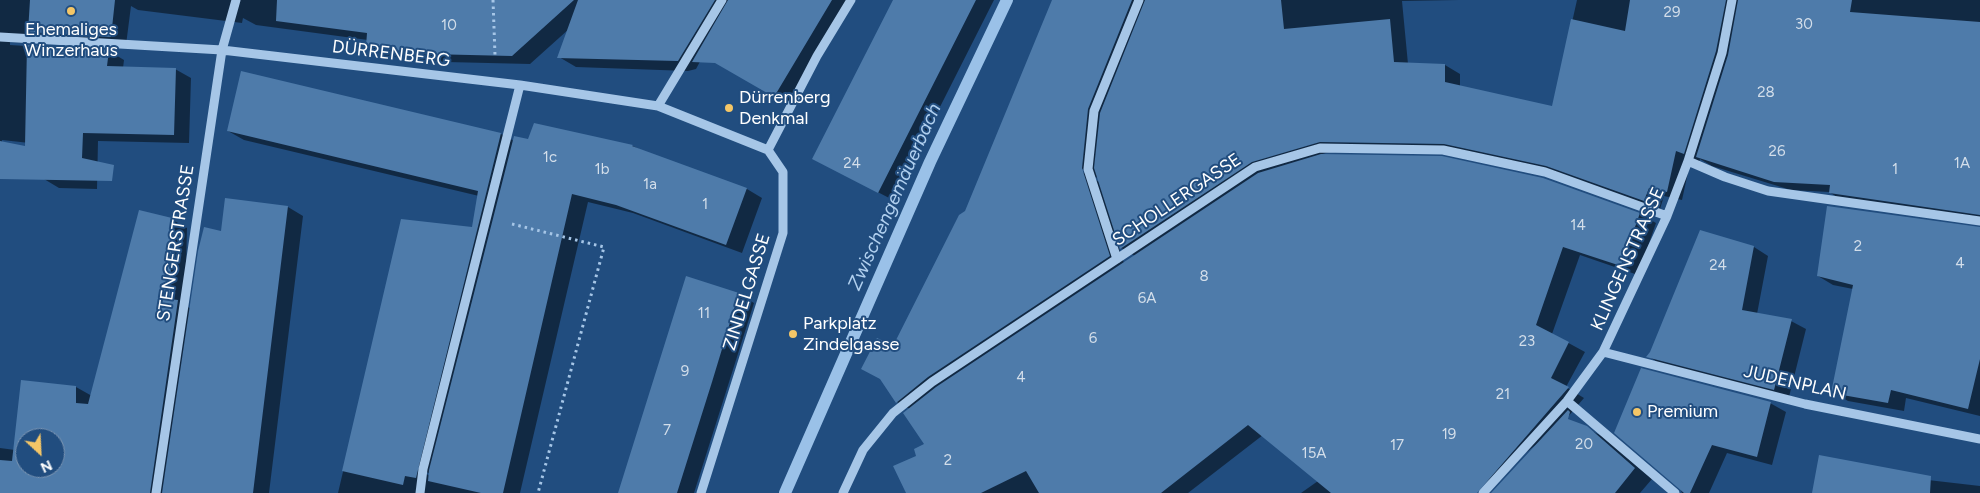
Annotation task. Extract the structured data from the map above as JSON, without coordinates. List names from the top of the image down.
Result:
{
  "streets": {
    "street": [
      "DÜRRENBERG",
      "SCHOLLERGASSE",
      "STENGERSTRASSE",
      "KLINGENSTRASSE",
      "ZINDELGASSE",
      "JUDENPLAN"
    ]
  },
  "crossings": [
    ["DÜRRENBERG", "STENGERSTRASSE"],
    ["DÜRRENBERG", "ZINDELGASSE"],
    ["SCHOLLERGASSE", "KLINGENSTRASSE"],
    ["KLINGENSTRASSE", "JUDENPLAN"]
  ],
  "water": ["Zwischengemäuerbach"],
  "places": [
    "Ehemaliges Winzerhaus",
    "Dürrenberg Denkmal",
    "Parkplatz Zindelgasse",
    "Premium"
  ],
  "house_numbers": [
    "29",
    "30",
    "10",
    "28",
    "26",
    "1c",
    "24",
    "1A",
    "1b",
    "1",
    "1a",
    "1",
    "14",
    "2",
    "4",
    "24",
    "8",
    "6A",
    "11",
    "6",
    "23",
    "9",
    "4",
    "21",
    "7",
    "19",
    "20",
    "17",
    "15A",
    "2"
  ],
  "north": "bottom right"
}
